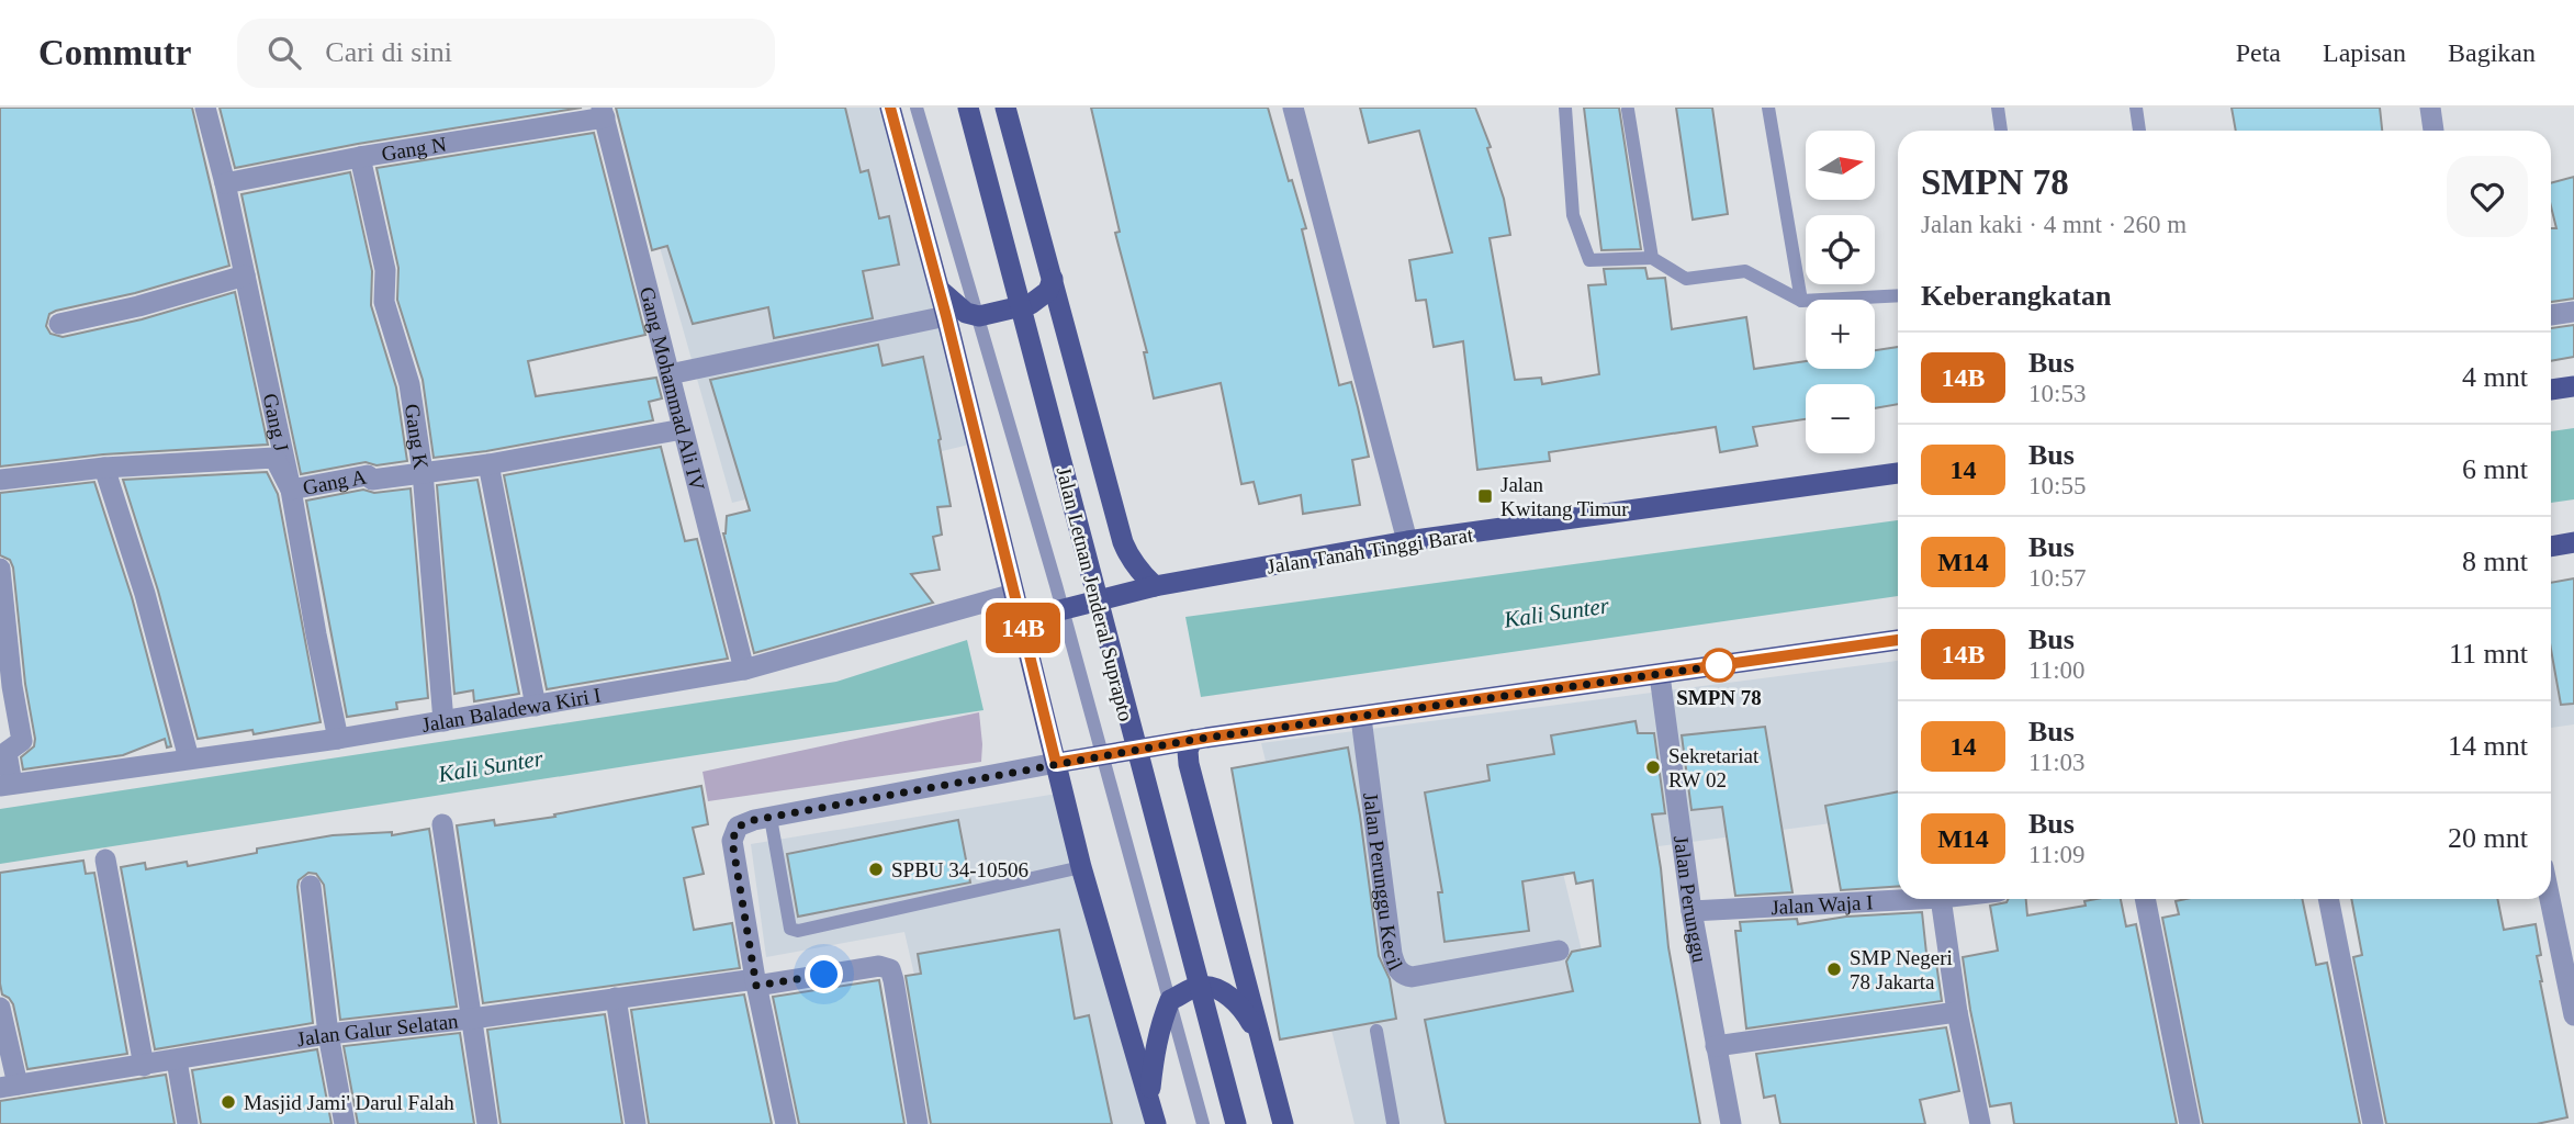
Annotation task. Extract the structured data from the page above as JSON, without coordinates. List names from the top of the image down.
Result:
{
  "streets": {
    "main road": ["Jalan Tanah Tinggi Barat", "Jalan Letnan Jenderal Suprapto"],
    "street": [
      "Gang N",
      "Gang Mohammad Ali IV",
      "Gang J",
      "Gang K",
      "Gang A",
      "Jalan Baladewa Kiri I",
      "Jalan Perunggu Kecil",
      "Jalan Perunggu",
      "Jalan Waja I",
      "Jalan Galur Selatan"
    ]
  },
  "crossings": [
    ["Gang N", "Gang Mohammad Ali IV"],
    ["Gang N", "Gang J"],
    ["Gang N", "Gang K"],
    ["Gang Mohammad Ali IV", "Gang A"],
    ["Gang Mohammad Ali IV", "Jalan Baladewa Kiri I"],
    ["Gang J", "Gang A"],
    ["Gang J", "Jalan Baladewa Kiri I"],
    ["Gang K", "Gang A"],
    ["Gang K", "Jalan Baladewa Kiri I"],
    ["Jalan Tanah Tinggi Barat", "Jalan Letnan Jenderal Suprapto"],
    ["Jalan Perunggu", "Jalan Waja I"]
  ],
  "water": ["Kali Sunter"],
  "places": {
    "transit": ["Jalan Kwitang Timur"],
    "other": [
      "SMPN 78",
      "Sekretariat RW 02",
      "SPBU 34-10506",
      "SMP Negeri 78 Jakarta",
      "Masjid Jami' Darul Falah"
    ]
  },
  "lines": ["bus line 14B"],
  "north": "right",
  "page": {
    "header": "Commutr",
    "search": "Cari di sini",
    "nav": ["Peta", "Lapisan", "Bagikan"],
    "on_map": "14B",
    "map_buttons": ["+", "−"],
    "heading": [
      ["SMPN 78", "Jalan kaki · 4 mnt · 260 m"],
      "Keberangkatan"
    ],
    "list": [
      {
        "mark": "14B",
        "name": "Bus",
        "note": "10:53",
        "value": "4 mnt"
      },
      {
        "mark": "14",
        "name": "Bus",
        "note": "10:55",
        "value": "6 mnt"
      },
      {
        "mark": "M14",
        "name": "Bus",
        "note": "10:57",
        "value": "8 mnt"
      },
      {
        "mark": "14B",
        "name": "Bus",
        "note": "11:00",
        "value": "11 mnt"
      },
      {
        "mark": "14",
        "name": "Bus",
        "note": "11:03",
        "value": "14 mnt"
      },
      {
        "mark": "M14",
        "name": "Bus",
        "note": "11:09",
        "value": "20 mnt"
      }
    ]
  }
}
